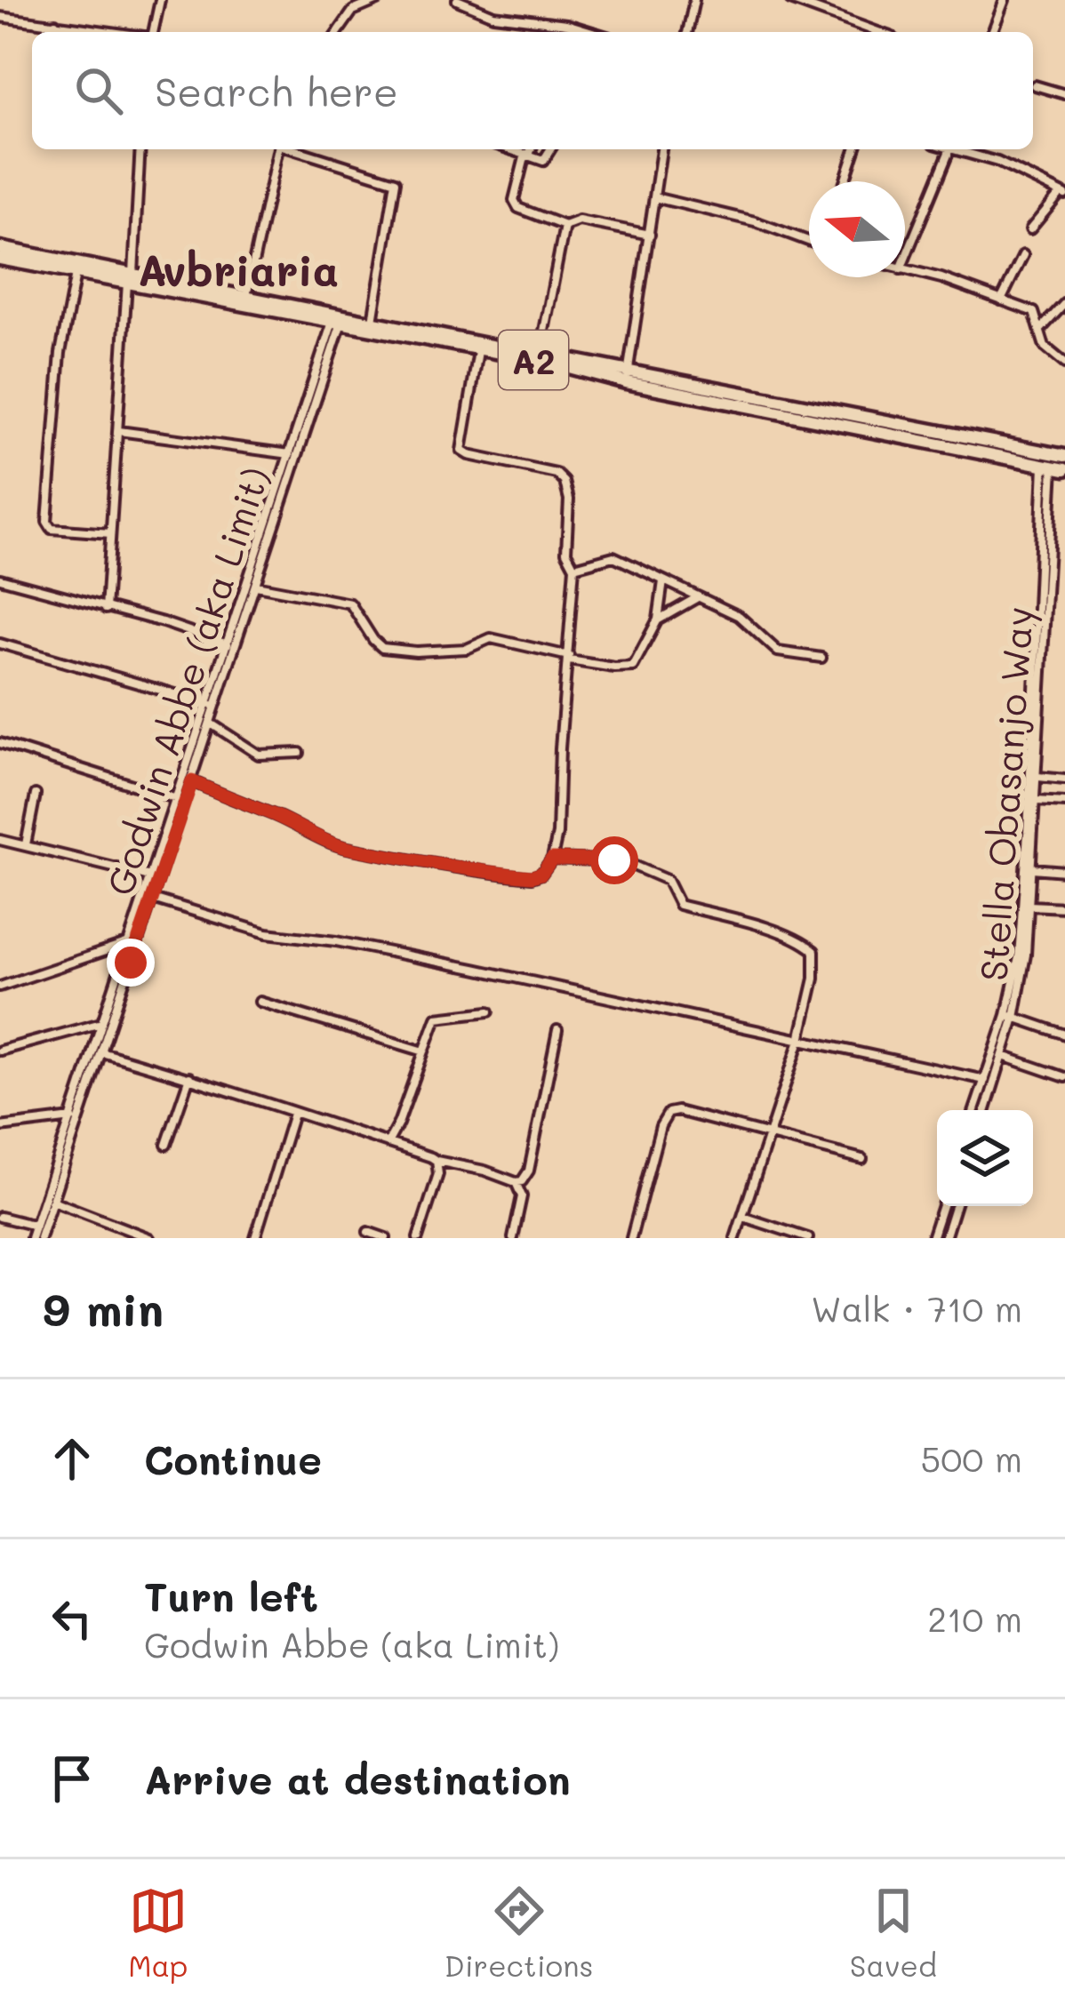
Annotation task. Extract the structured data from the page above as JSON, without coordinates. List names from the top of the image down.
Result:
{
  "streets": {
    "highway": ["A2"],
    "street": ["Godwin Abbe (aka Limit)", "Stella Obasanjo Way"]
  },
  "crossings": [
    ["A2", "Godwin Abbe (aka Limit)"],
    ["A2", "Stella Obasanjo Way"]
  ],
  "districts": ["Avbriaria"],
  "north": "left",
  "page": {
    "search": "Search here",
    "heading": ["9 min", "Walk · 710 m"],
    "list": [
      ["Continue", "500 m"],
      ["Turn left", "Godwin Abbe (aka Limit)", "210 m"],
      "Arrive at destination"
    ],
    "nav": ["Map", "Directions", "Saved"]
  }
}
